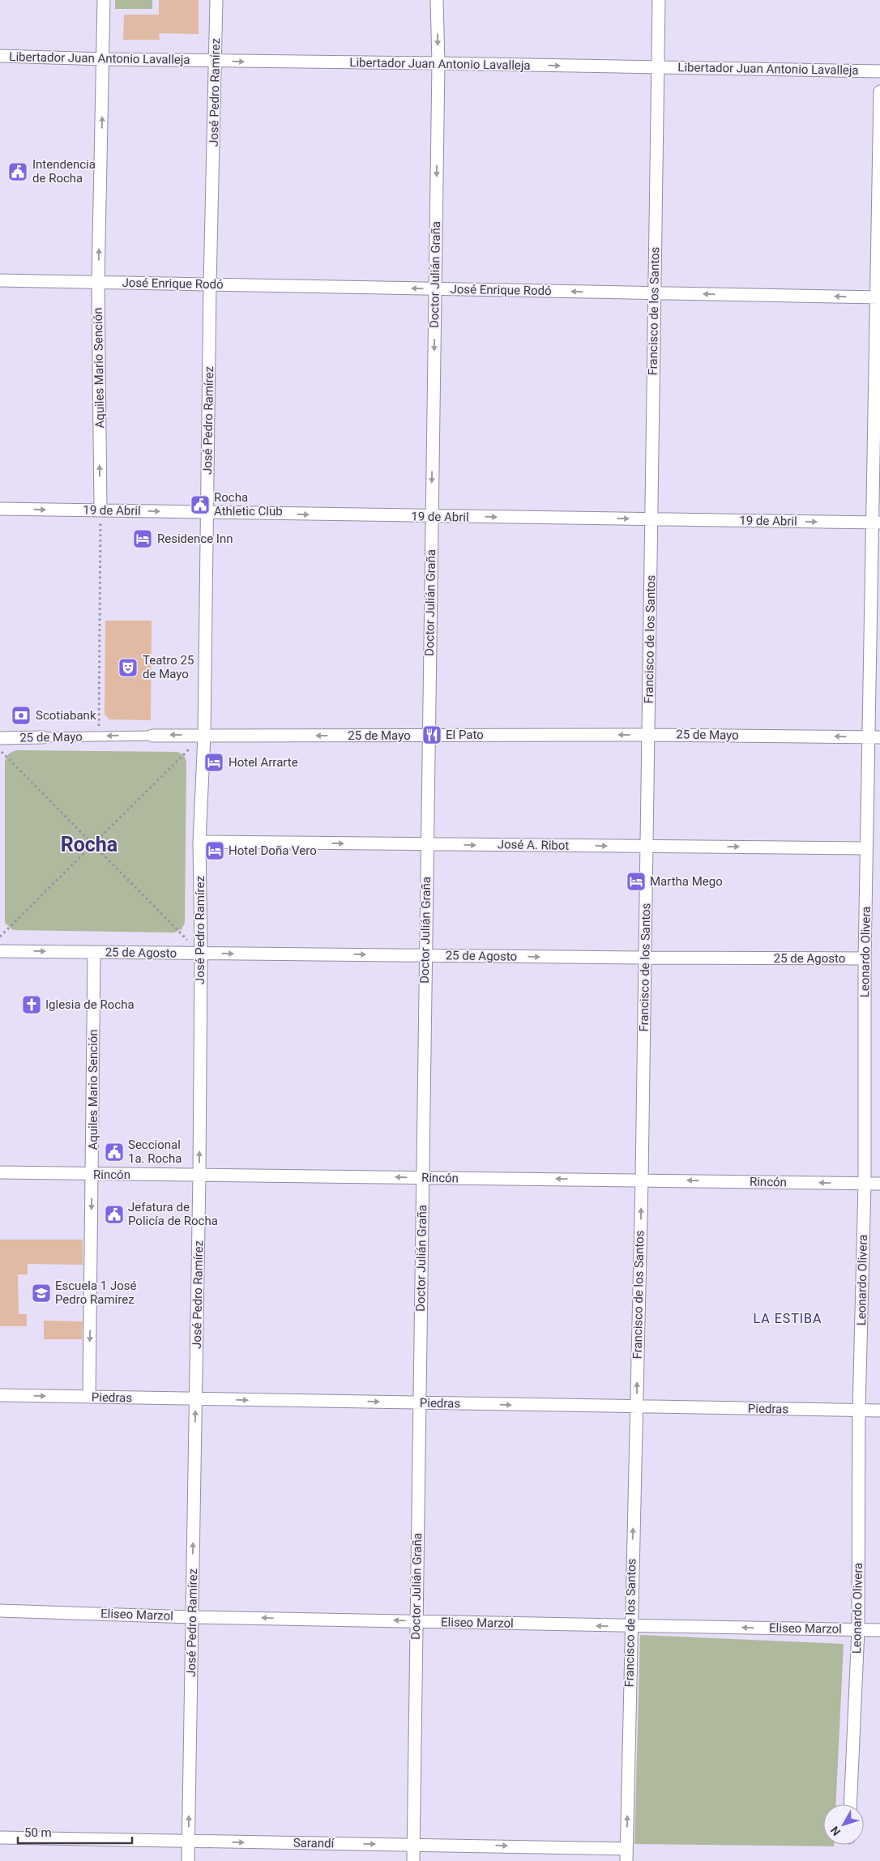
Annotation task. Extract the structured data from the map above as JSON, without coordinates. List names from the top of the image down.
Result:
{
  "streets": {
    "street": [
      "Libertador Juan Antonio Lavalleja",
      "José Pedro Ramírez",
      "Doctor Julián Graña",
      "José Enrique Rodó",
      "Francisco de los Santos",
      "Aquiles Mario Sención",
      "19 de Abril",
      "25 de Mayo",
      "José A. Ribot",
      "Leonardo Olivera",
      "25 de Agosto",
      "Rincón",
      "Piedras",
      "Eliseo Marzol",
      "Sarandí"
    ]
  },
  "crossings": [
    ["Libertador Juan Antonio Lavalleja", "José Pedro Ramírez"],
    ["Libertador Juan Antonio Lavalleja", "Doctor Julián Graña"],
    ["Libertador Juan Antonio Lavalleja", "Francisco de los Santos"],
    ["Libertador Juan Antonio Lavalleja", "Aquiles Mario Sención"],
    ["José Pedro Ramírez", "José Enrique Rodó"],
    ["José Pedro Ramírez", "19 de Abril"],
    ["José Pedro Ramírez", "25 de Mayo"],
    ["José Pedro Ramírez", "José A. Ribot"],
    ["José Pedro Ramírez", "25 de Agosto"],
    ["José Pedro Ramírez", "Rincón"],
    ["José Pedro Ramírez", "Piedras"],
    ["José Pedro Ramírez", "Eliseo Marzol"],
    ["José Pedro Ramírez", "Sarandí"],
    ["Doctor Julián Graña", "José Enrique Rodó"],
    ["Doctor Julián Graña", "19 de Abril"],
    ["Doctor Julián Graña", "25 de Mayo"],
    ["Doctor Julián Graña", "José A. Ribot"],
    ["Doctor Julián Graña", "25 de Agosto"],
    ["Doctor Julián Graña", "Rincón"],
    ["Doctor Julián Graña", "Piedras"],
    ["Doctor Julián Graña", "Eliseo Marzol"],
    ["Doctor Julián Graña", "Sarandí"],
    ["José Enrique Rodó", "Francisco de los Santos"],
    ["José Enrique Rodó", "Aquiles Mario Sención"],
    ["José Enrique Rodó", "Leonardo Olivera"],
    ["Francisco de los Santos", "19 de Abril"],
    ["Francisco de los Santos", "25 de Mayo"],
    ["Francisco de los Santos", "José A. Ribot"],
    ["Francisco de los Santos", "25 de Agosto"],
    ["Francisco de los Santos", "Rincón"],
    ["Francisco de los Santos", "Piedras"],
    ["Francisco de los Santos", "Eliseo Marzol"],
    ["Francisco de los Santos", "Sarandí"],
    ["Aquiles Mario Sención", "19 de Abril"],
    ["Aquiles Mario Sención", "25 de Agosto"],
    ["Aquiles Mario Sención", "Rincón"],
    ["Aquiles Mario Sención", "Piedras"],
    ["19 de Abril", "Leonardo Olivera"],
    ["25 de Mayo", "Leonardo Olivera"],
    ["José A. Ribot", "Leonardo Olivera"],
    ["Leonardo Olivera", "25 de Agosto"],
    ["Leonardo Olivera", "Rincón"],
    ["Leonardo Olivera", "Piedras"],
    ["Leonardo Olivera", "Eliseo Marzol"]
  ],
  "one_way": [
    "Libertador Juan Antonio Lavalleja",
    "José Pedro Ramírez",
    "José Enrique Rodó",
    "Francisco de los Santos",
    "19 de Abril",
    "25 de Mayo",
    "José A. Ribot",
    "25 de Agosto",
    "Rincón",
    "Piedras",
    "Eliseo Marzol",
    "Sarandí"
  ],
  "districts": ["Rocha", "LA ESTIBA"],
  "places": {
    "public building": [
      "Intendencia de Rocha",
      "Rocha Athletic Club",
      "Seccional 1a. Rocha",
      "Jefatura de Policía de Rocha"
    ],
    "hotel": [
      "Residence Inn",
      "Hotel Arrarte",
      "Hotel Doña Vero",
      "Martha Mego"
    ],
    "theatre": ["Teatro 25 de Mayo"],
    "bank": ["Scotiabank"],
    "restaurant": ["El Pato"],
    "church": ["Iglesia de Rocha"],
    "school or university": ["Escuela 1 José Pedro Ramírez"]
  },
  "scale_bar": "50 m",
  "north": "bottom left"
}
